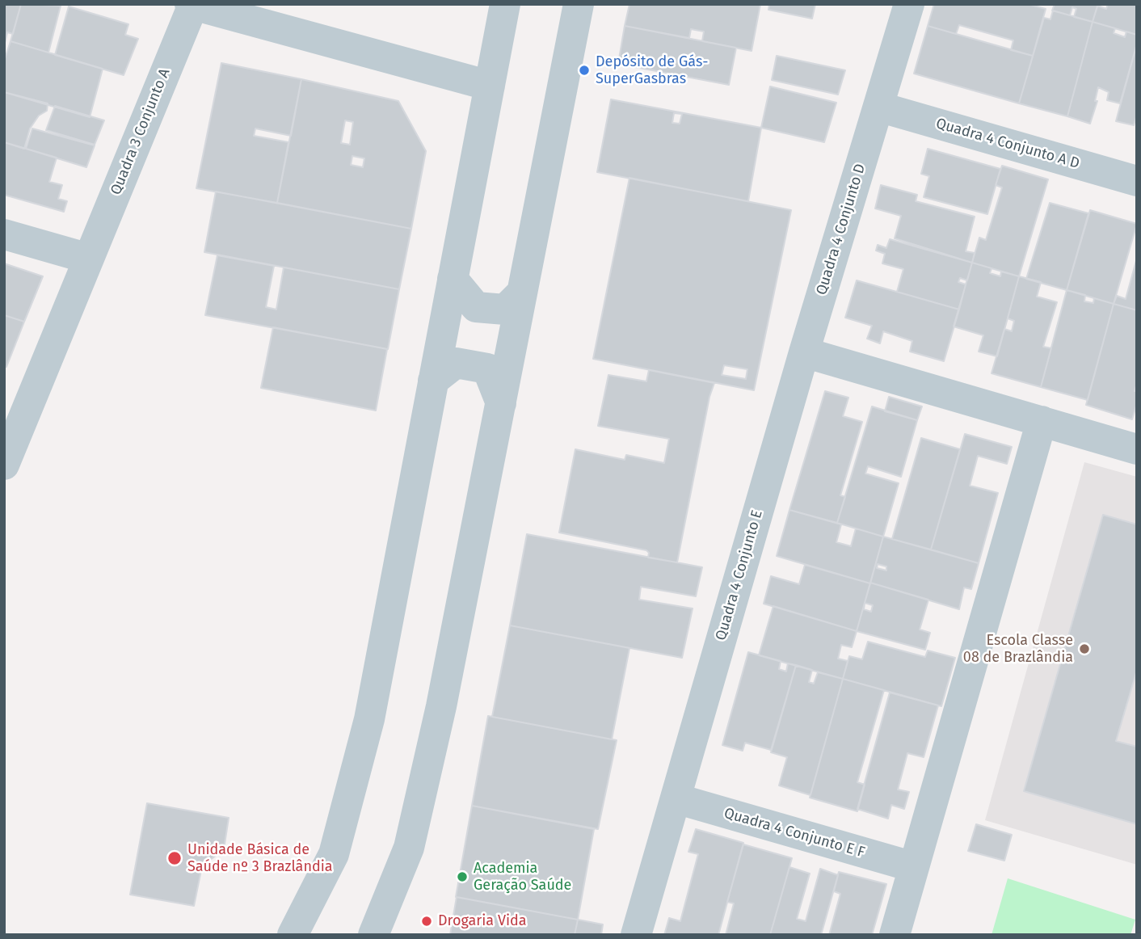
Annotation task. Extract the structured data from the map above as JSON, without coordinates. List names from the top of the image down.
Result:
{
  "streets": {
    "street": [
      "Quadra 3 Conjunto A",
      "Quadra 4 Conjunto A D",
      "Quadra 4 Conjunto D",
      "Quadra 4 Conjunto E",
      "Quadra 4 Conjunto E F"
    ]
  },
  "crossings": [
    ["Quadra 4 Conjunto A D", "Quadra 4 Conjunto D"],
    ["Quadra 4 Conjunto D", "Quadra 4 Conjunto E"],
    ["Quadra 4 Conjunto E", "Quadra 4 Conjunto E F"]
  ],
  "places": [
    "Depósito de Gás- SuperGasbras",
    "Escola Classe 08 de Brazlândia",
    "Unidade Básica de Saúde nº 3 Brazlândia",
    "Academia Geração Saúde",
    "Drogaria Vida"
  ]
}
